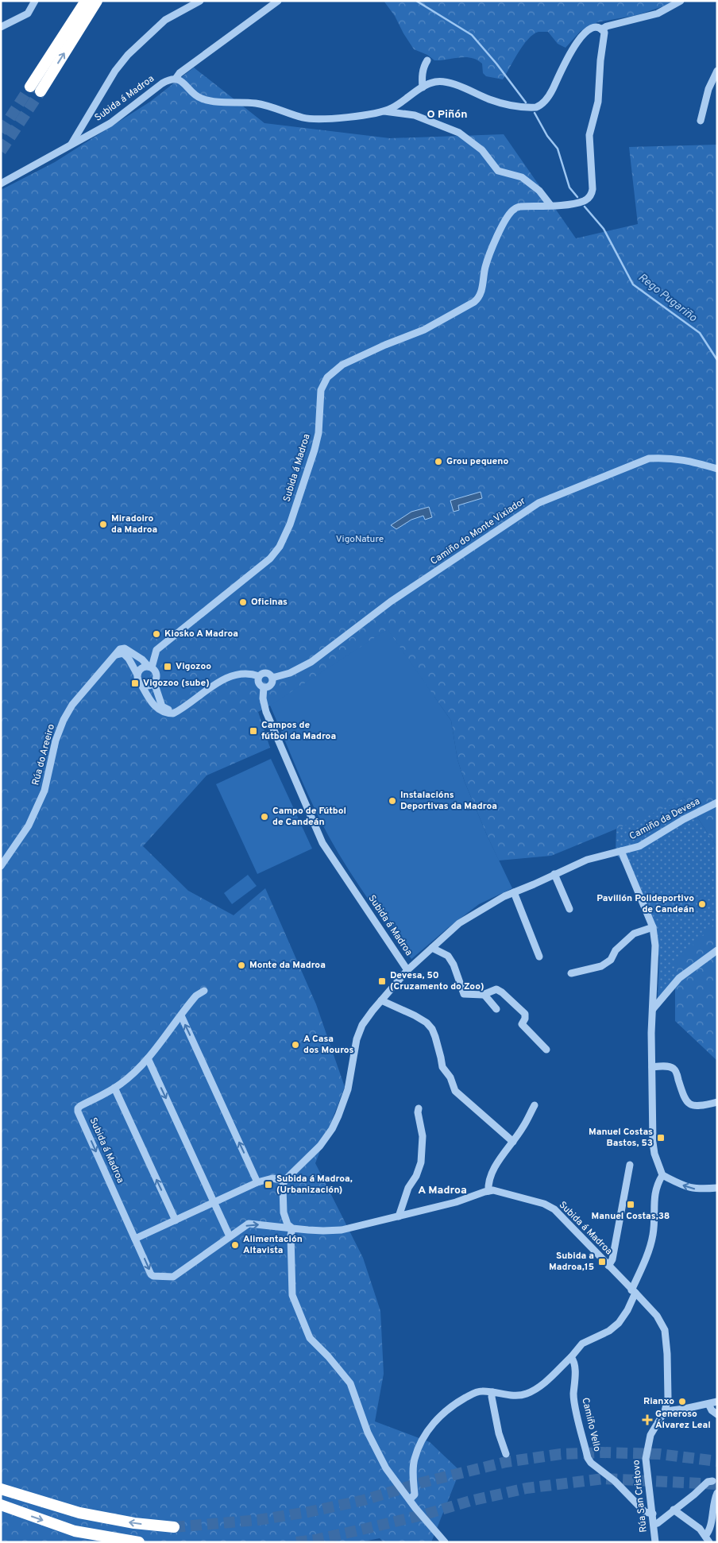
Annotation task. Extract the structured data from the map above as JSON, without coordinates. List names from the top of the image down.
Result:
{
  "streets": {
    "street": [
      "Subida á Madroa",
      "Camiño do Monte Vixiador",
      "Rúa do Areeiro",
      "Camiño da Devesa",
      "Camiño Vello",
      "Rúa San Cristovo"
    ]
  },
  "crossings": [
    ["Subida á Madroa", "Camiño do Monte Vixiador"],
    ["Subida á Madroa", "Camiño da Devesa"],
    ["Subida á Madroa", "Rúa San Cristovo"],
    ["Camiño Vello", "Rúa San Cristovo"]
  ],
  "districts": ["O Piñón", "A Madroa"],
  "water": ["Rego Pugariño"],
  "parks": ["VigoNature"],
  "places": {
    "other": [
      "Grou pequeno",
      "Miradoiro da Madroa",
      "Oficinas",
      "Kiosko A Madroa",
      "Instalacións Deportivas da Madroa",
      "Campo de Fútbol de Candeán",
      "Pavillón Polideportivo de Candeán",
      "Monte da Madroa",
      "A Casa dos Mouros",
      "Alimentación Altavista",
      "Rianxo"
    ],
    "transit": [
      "Vigozoo",
      "Vigozoo (sube)",
      "Campos de fútbol da Madroa",
      "Devesa, 50 (Cruzamento do Zoo)",
      "Manuel Costas Bastos, 53",
      "Subida á Madroa, (Urbanización)",
      "Manuel Costas,38",
      "Subida a Madroa,15"
    ],
    "health": ["Generoso Álvarez Leal"]
  }
}
